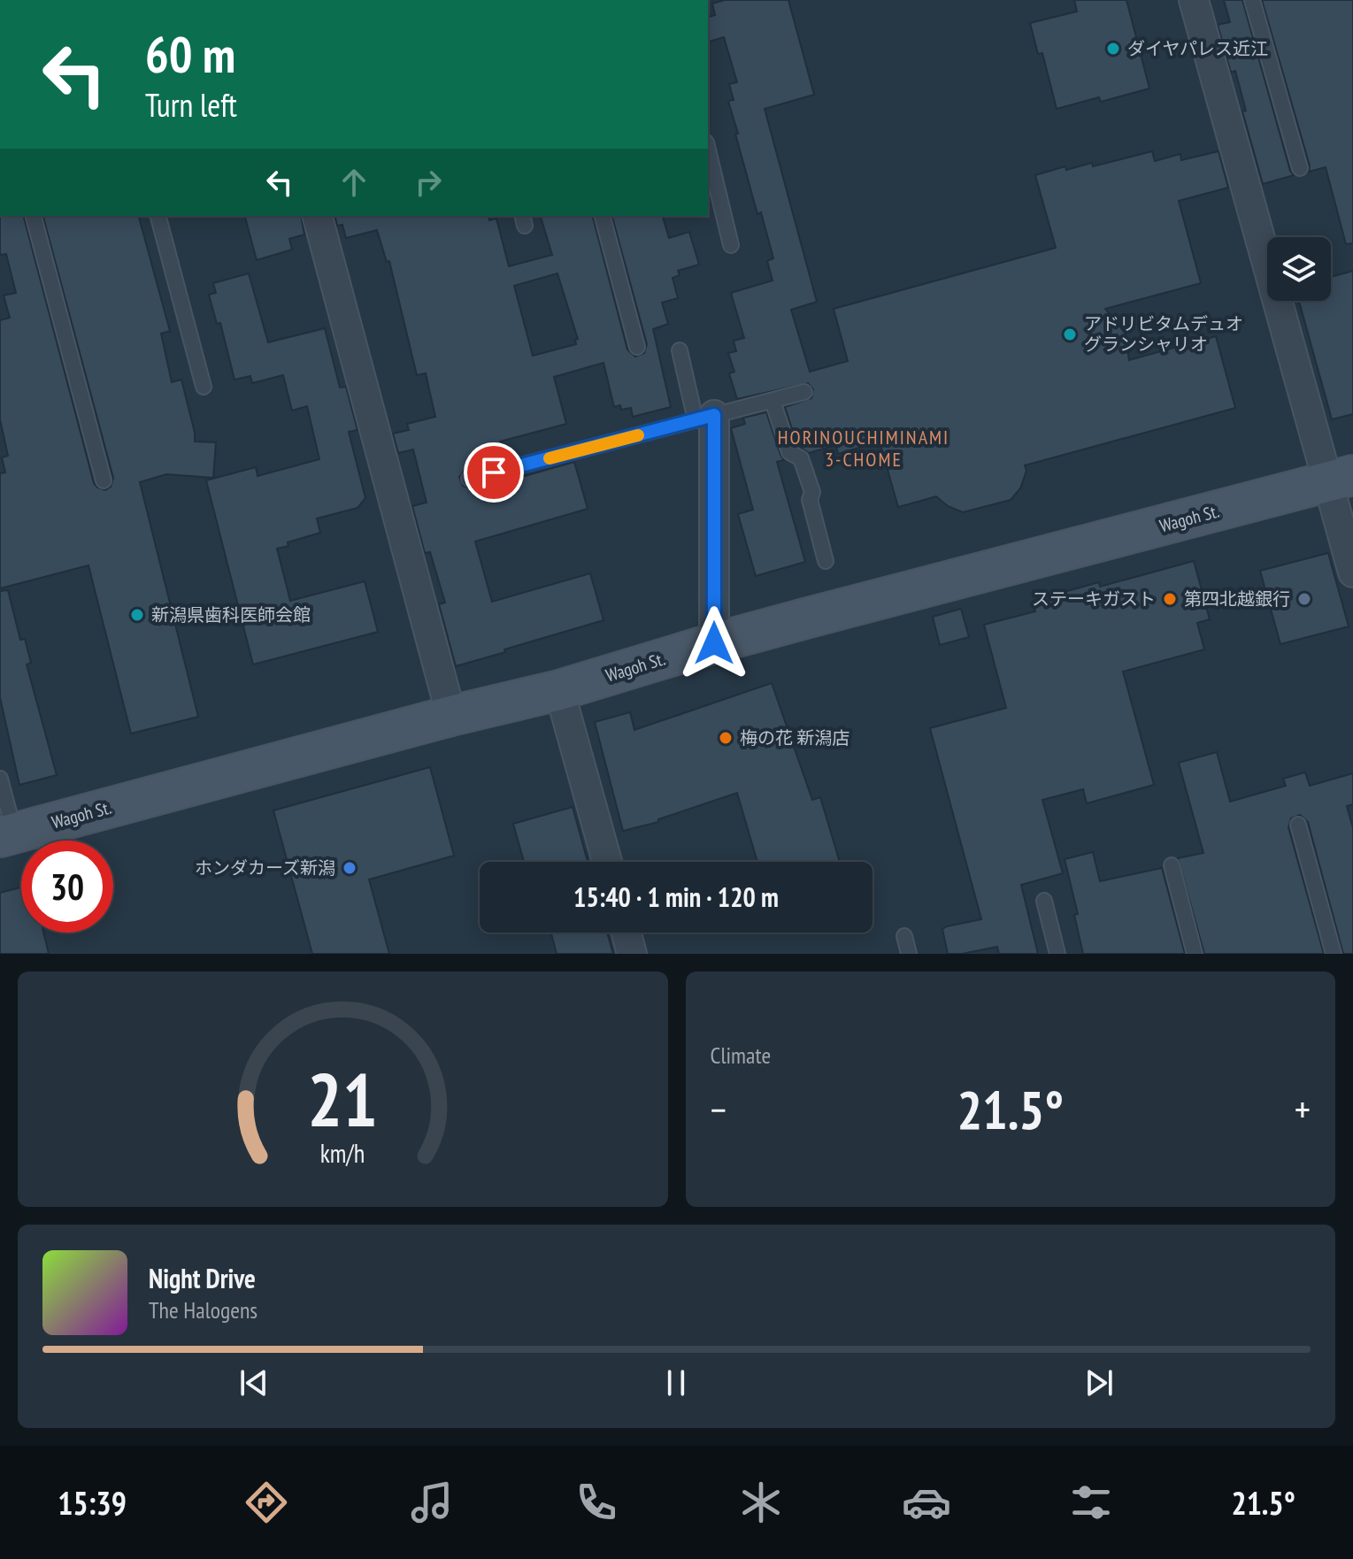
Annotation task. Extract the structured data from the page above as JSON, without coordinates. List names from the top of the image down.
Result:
{
  "streets": {
    "main road": ["Wagoh St."]
  },
  "districts": ["HORINOUCHIMINAMI 3-CHOME"],
  "places": [
    "ダイヤパレス近江",
    "アドリビタムデュオ グランシャリオ",
    "ステーキガスト",
    "第四北越銀行",
    "新潟県歯科医師会館",
    "梅の花 新潟店",
    "ホンダカーズ新潟"
  ],
  "page": {
    "turn": ["60 m", "Turn left"],
    "limit": "30",
    "trip": "15:40 · 1 min · 120 m",
    "tile": "Climate",
    "heat": ["−", "21.5°", "+"],
    "song": ["Night Drive", "The Halogens"],
    "tabs": ["15:39", "21.5°"],
    "gauge": ["21", "km/h"]
  }
}
